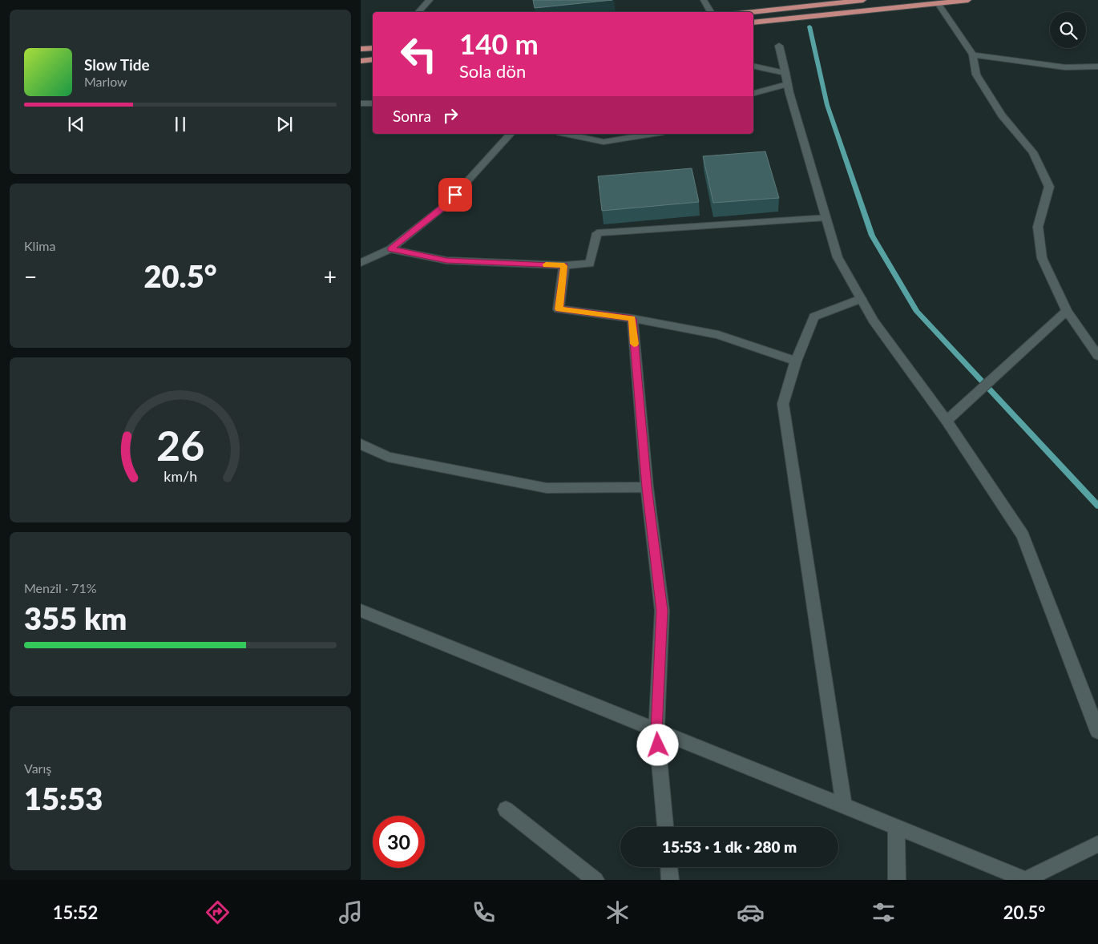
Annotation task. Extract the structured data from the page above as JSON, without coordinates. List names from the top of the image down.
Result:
{
  "page": {
    "turn": ["140 m", "Sola dön"],
    "song": ["Slow Tide", "Marlow"],
    "then": "Sonra",
    "tile": [
      "Klima",
      ["Menzil · 71%", "355 km"],
      ["Varış", "15:53"]
    ],
    "heat": ["−", "20.5°", "+"],
    "limit": "30",
    "trip": "15:53 · 1 dk · 280 m",
    "tabs": ["15:52", "20.5°"],
    "gauge": ["26", "km/h"]
  }
}
